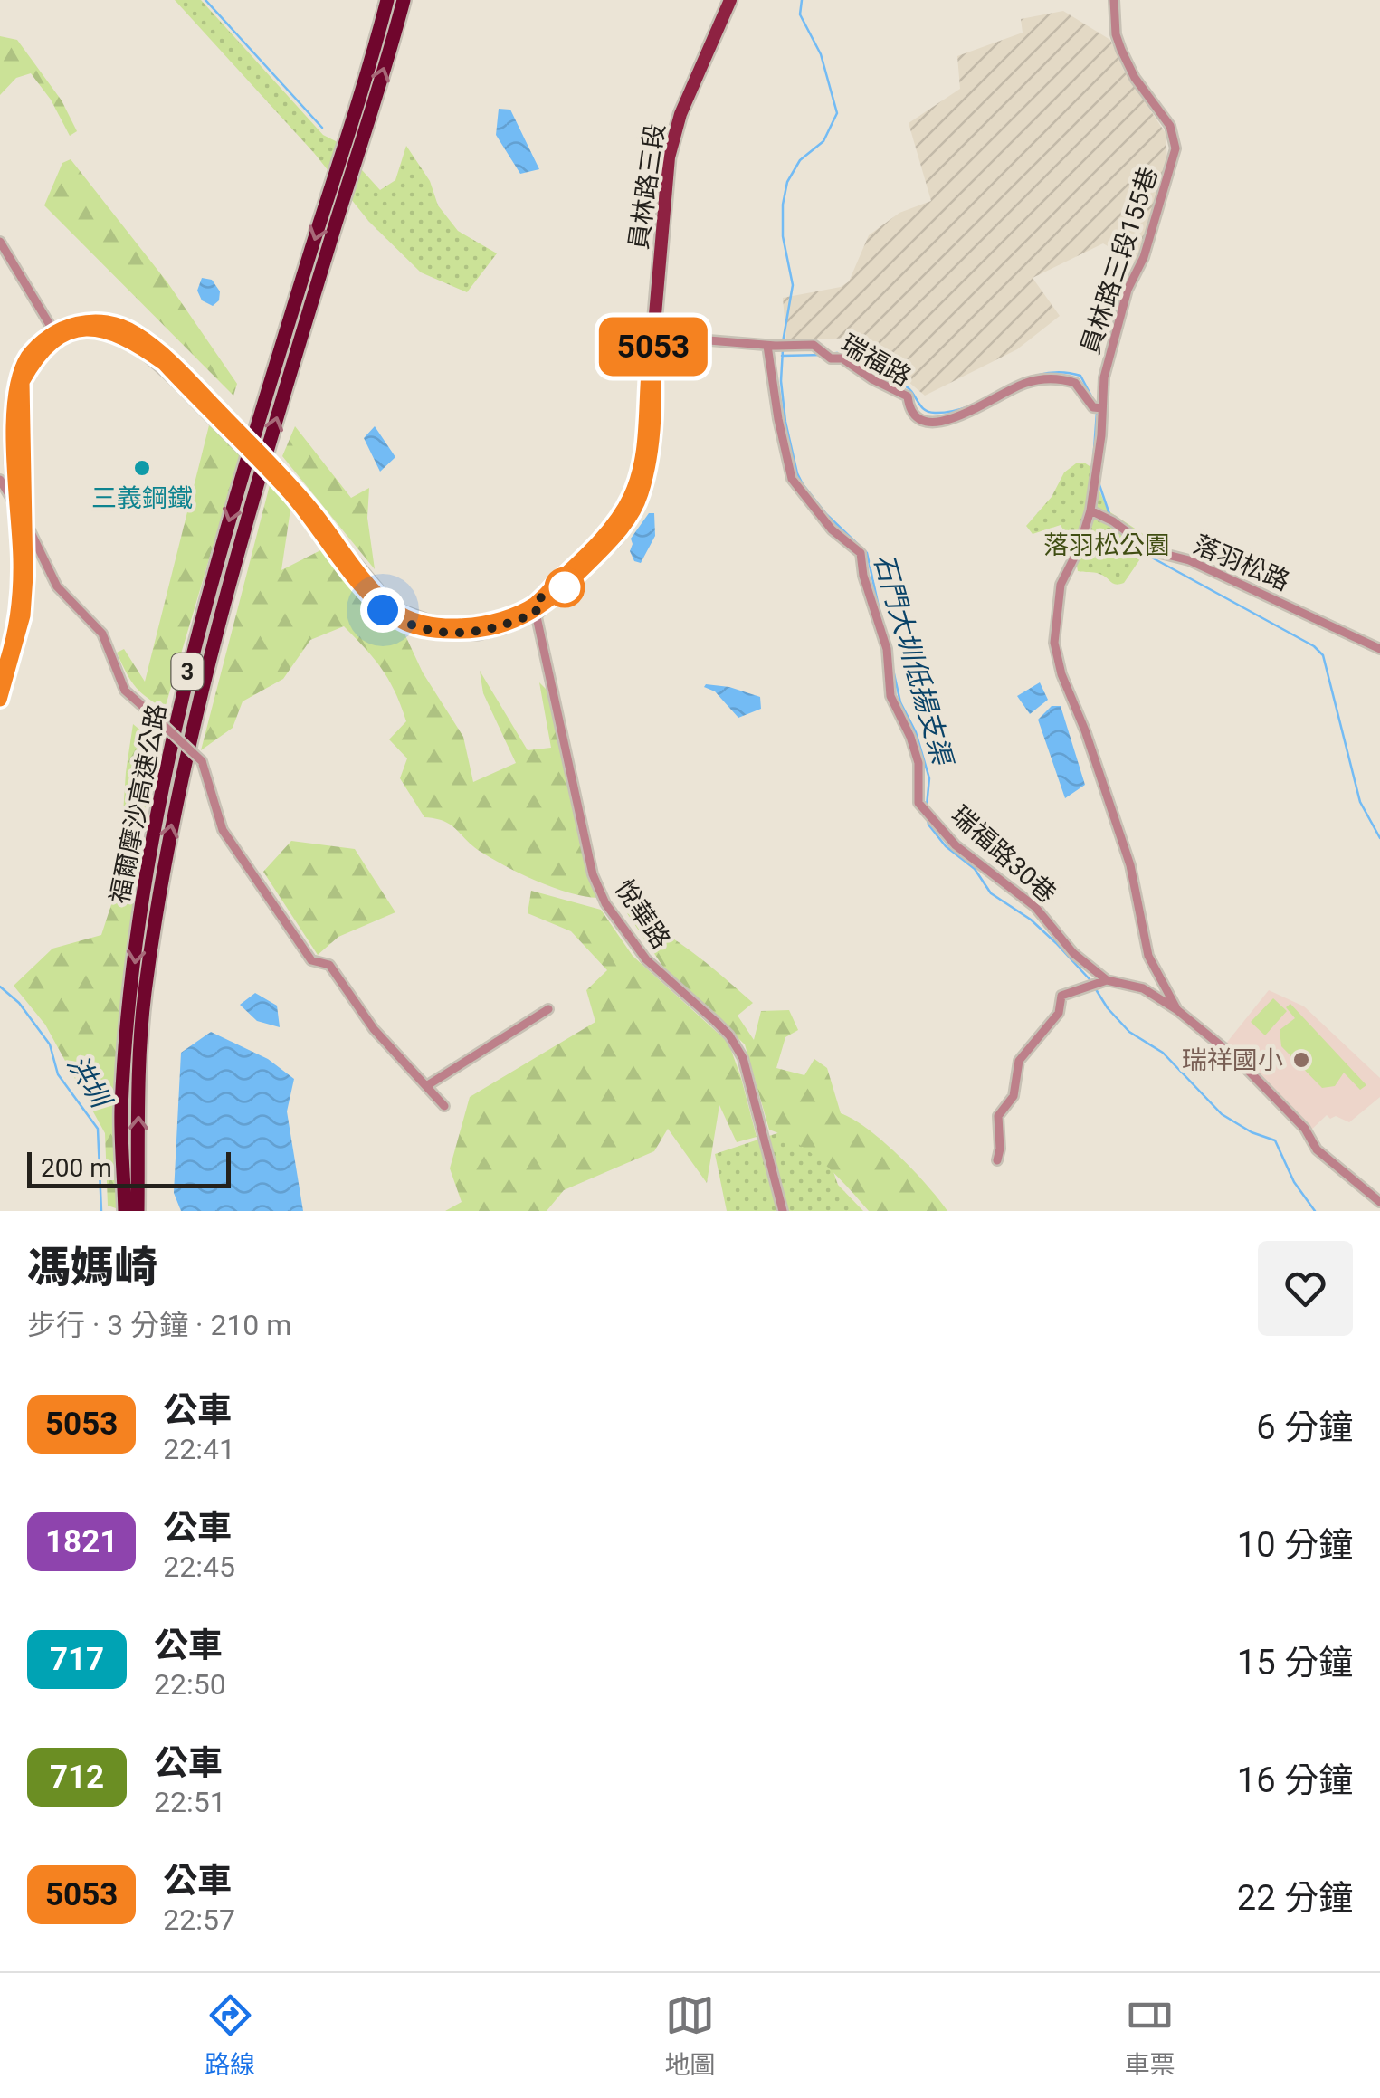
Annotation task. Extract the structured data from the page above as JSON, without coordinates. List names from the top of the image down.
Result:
{
  "streets": {
    "highway": ["3", "福爾摩沙高速公路"],
    "main road": ["員林路三段"],
    "street": [
      "員林路三段155巷",
      "瑞福路",
      "落羽松路",
      "瑞福路30巷",
      "悅華路"
    ]
  },
  "crossings": [
    ["員林路三段", "瑞福路"],
    ["員林路三段", "悅華路"],
    ["員林路三段155巷", "瑞福路"],
    ["員林路三段155巷", "落羽松路"],
    ["瑞福路", "瑞福路30巷"]
  ],
  "water": ["石門大圳低揚支渠", "洪圳"],
  "parks": ["落羽松公園"],
  "places": ["三義鋼鐵", "瑞祥國小"],
  "lines": ["bus line 5053"],
  "scale_bar": "200 m",
  "page": {
    "on_map": "5053",
    "scale": "200 m",
    "heading": ["馮媽崎", "步行 · 3 分鐘 · 210 m"],
    "list": [
      {
        "mark": "5053",
        "name": "公車",
        "note": "22:41",
        "value": "6 分鐘"
      },
      {
        "mark": "1821",
        "name": "公車",
        "note": "22:45",
        "value": "10 分鐘"
      },
      {
        "mark": "717",
        "name": "公車",
        "note": "22:50",
        "value": "15 分鐘"
      },
      {
        "mark": "712",
        "name": "公車",
        "note": "22:51",
        "value": "16 分鐘"
      },
      {
        "mark": "5053",
        "name": "公車",
        "note": "22:57",
        "value": "22 分鐘"
      }
    ],
    "tabs": ["路線", "地圖", "車票"]
  }
}
